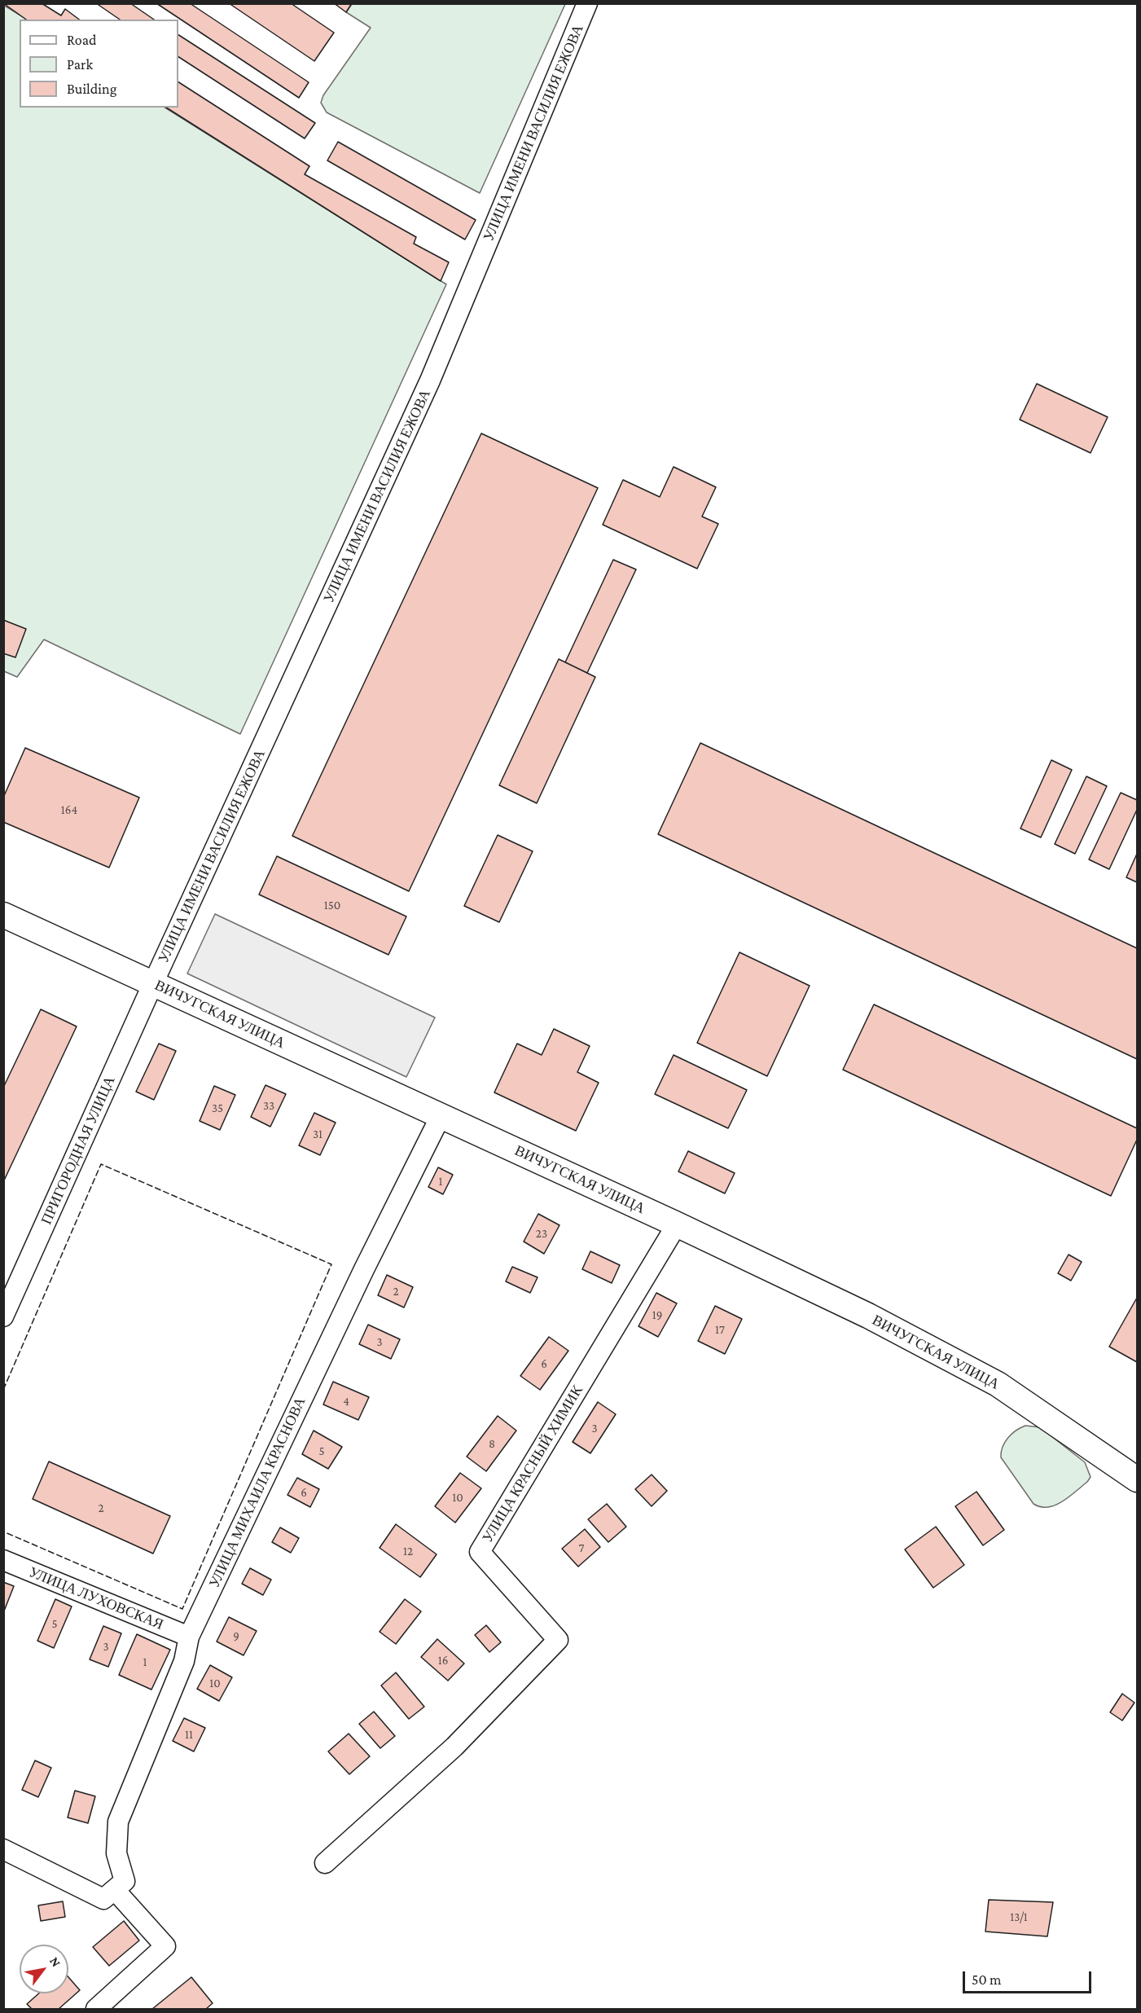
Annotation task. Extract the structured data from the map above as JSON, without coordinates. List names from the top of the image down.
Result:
{
  "streets": {
    "main road": ["ВИЧУГСКАЯ УЛИЦА"],
    "street": [
      "УЛИЦА ИМЕНИ ВАСИЛИЯ ЕЖОВА",
      "ПРИГОРОДНАЯ УЛИЦА",
      "УЛИЦА КРАСНЫЙ ХИМИК",
      "УЛИЦА МИХАИЛА КРАСНОВА",
      "УЛИЦА ЛУХОВСКАЯ"
    ]
  },
  "crossings": [
    ["УЛИЦА ИМЕНИ ВАСИЛИЯ ЕЖОВА", "ВИЧУГСКАЯ УЛИЦА"],
    ["УЛИЦА ИМЕНИ ВАСИЛИЯ ЕЖОВА", "ПРИГОРОДНАЯ УЛИЦА"],
    ["ВИЧУГСКАЯ УЛИЦА", "ПРИГОРОДНАЯ УЛИЦА"],
    ["ВИЧУГСКАЯ УЛИЦА", "УЛИЦА КРАСНЫЙ ХИМИК"],
    ["ВИЧУГСКАЯ УЛИЦА", "УЛИЦА МИХАИЛА КРАСНОВА"],
    ["УЛИЦА МИХАИЛА КРАСНОВА", "УЛИЦА ЛУХОВСКАЯ"]
  ],
  "house_numbers": [
    "164",
    "150",
    "33",
    "35",
    "31",
    "1",
    "23",
    "2",
    "19",
    "17",
    "3",
    "6",
    "4",
    "3",
    "8",
    "5",
    "6",
    "10",
    "2",
    "7",
    "12",
    "5",
    "9",
    "3",
    "16",
    "1",
    "10",
    "11",
    "13/1"
  ],
  "legend": ["Road", "Park", "Building"],
  "scale_bar": "50 m",
  "north": "top right"
}
